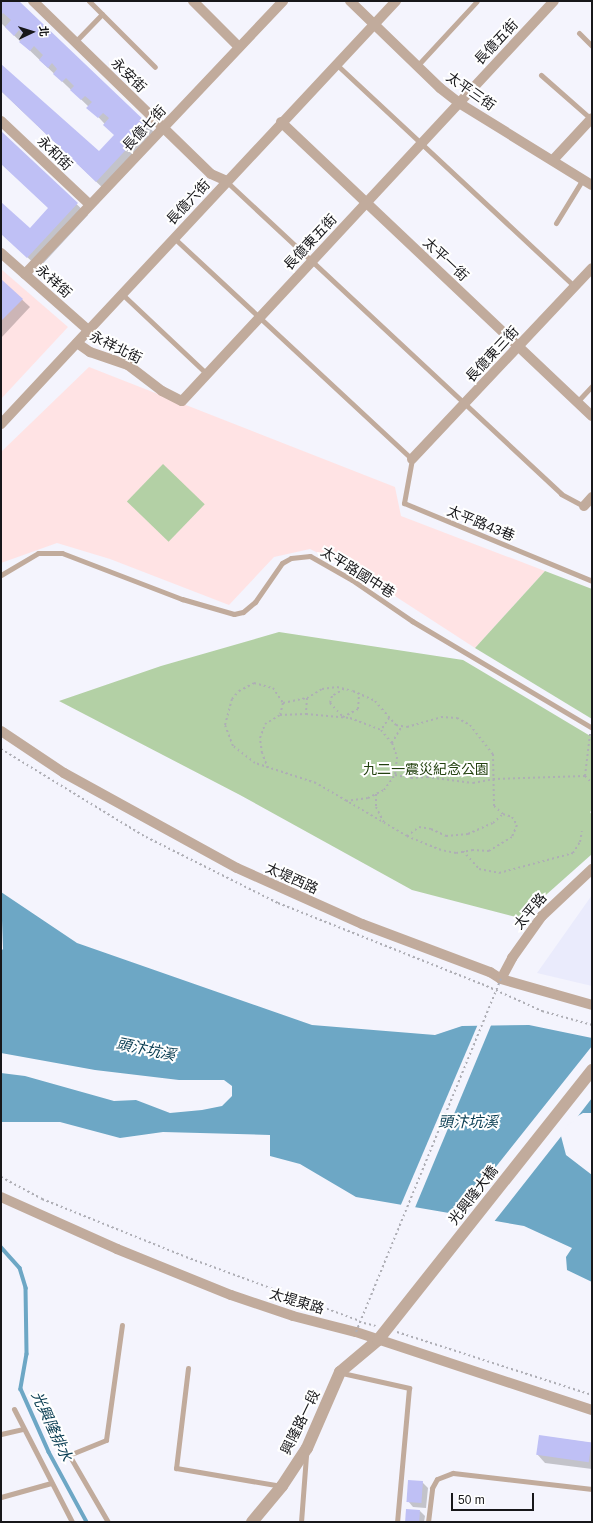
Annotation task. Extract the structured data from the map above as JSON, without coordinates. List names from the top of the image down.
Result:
{
  "streets": {
    "street": [
      "長億五街",
      "永安街",
      "太平三街",
      "長億七街",
      "永和街",
      "長億六街",
      "長億東五街",
      "太平一街",
      "永祥街",
      "永祥北街",
      "長億東三街",
      "太堤西路",
      "太平路",
      "光興隆大橋",
      "太堤東路",
      "興隆路一段"
    ],
    "lane": ["太平路43巷", "太平路國中巷"]
  },
  "crossings": [
    ["長億五街", "太平三街"],
    ["長億五街", "長億東五街"],
    ["永安街", "長億七街"],
    ["永安街", "長億六街"],
    ["太平三街", "長億六街"],
    ["太平三街", "長億東五街"],
    ["長億七街", "永和街"],
    ["長億七街", "永祥街"],
    ["長億六街", "太平一街"],
    ["長億六街", "永祥街"],
    ["長億六街", "永祥北街"],
    ["長億東五街", "太平一街"],
    ["長億東五街", "永祥北街"],
    ["太平一街", "長億東三街"],
    ["長億東三街", "太平路43巷"],
    ["太堤西路", "太平路"],
    ["光興隆大橋", "太堤東路"],
    ["光興隆大橋", "興隆路一段"],
    ["太堤東路", "興隆路一段"]
  ],
  "water": ["頭汴坑溪", "光興隆排水"],
  "parks": ["九二一震災紀念公園"],
  "scale_bar": "50 m",
  "north": "right"
}
